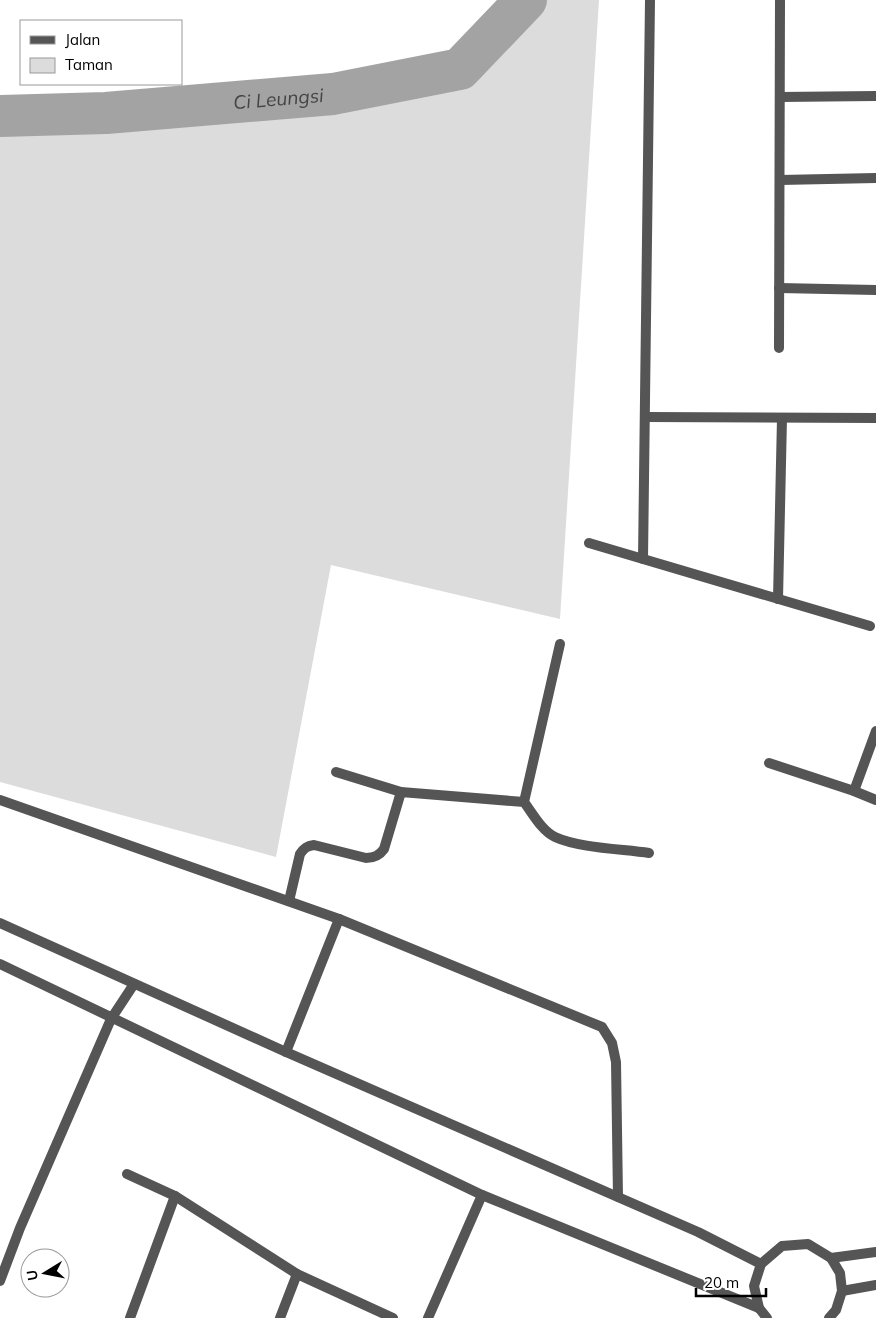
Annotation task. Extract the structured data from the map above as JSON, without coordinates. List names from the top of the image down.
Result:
{
  "water": ["Ci Leungsi"],
  "legend": ["Jalan", "Taman"],
  "scale_bar": "20 m",
  "north": "left"
}
